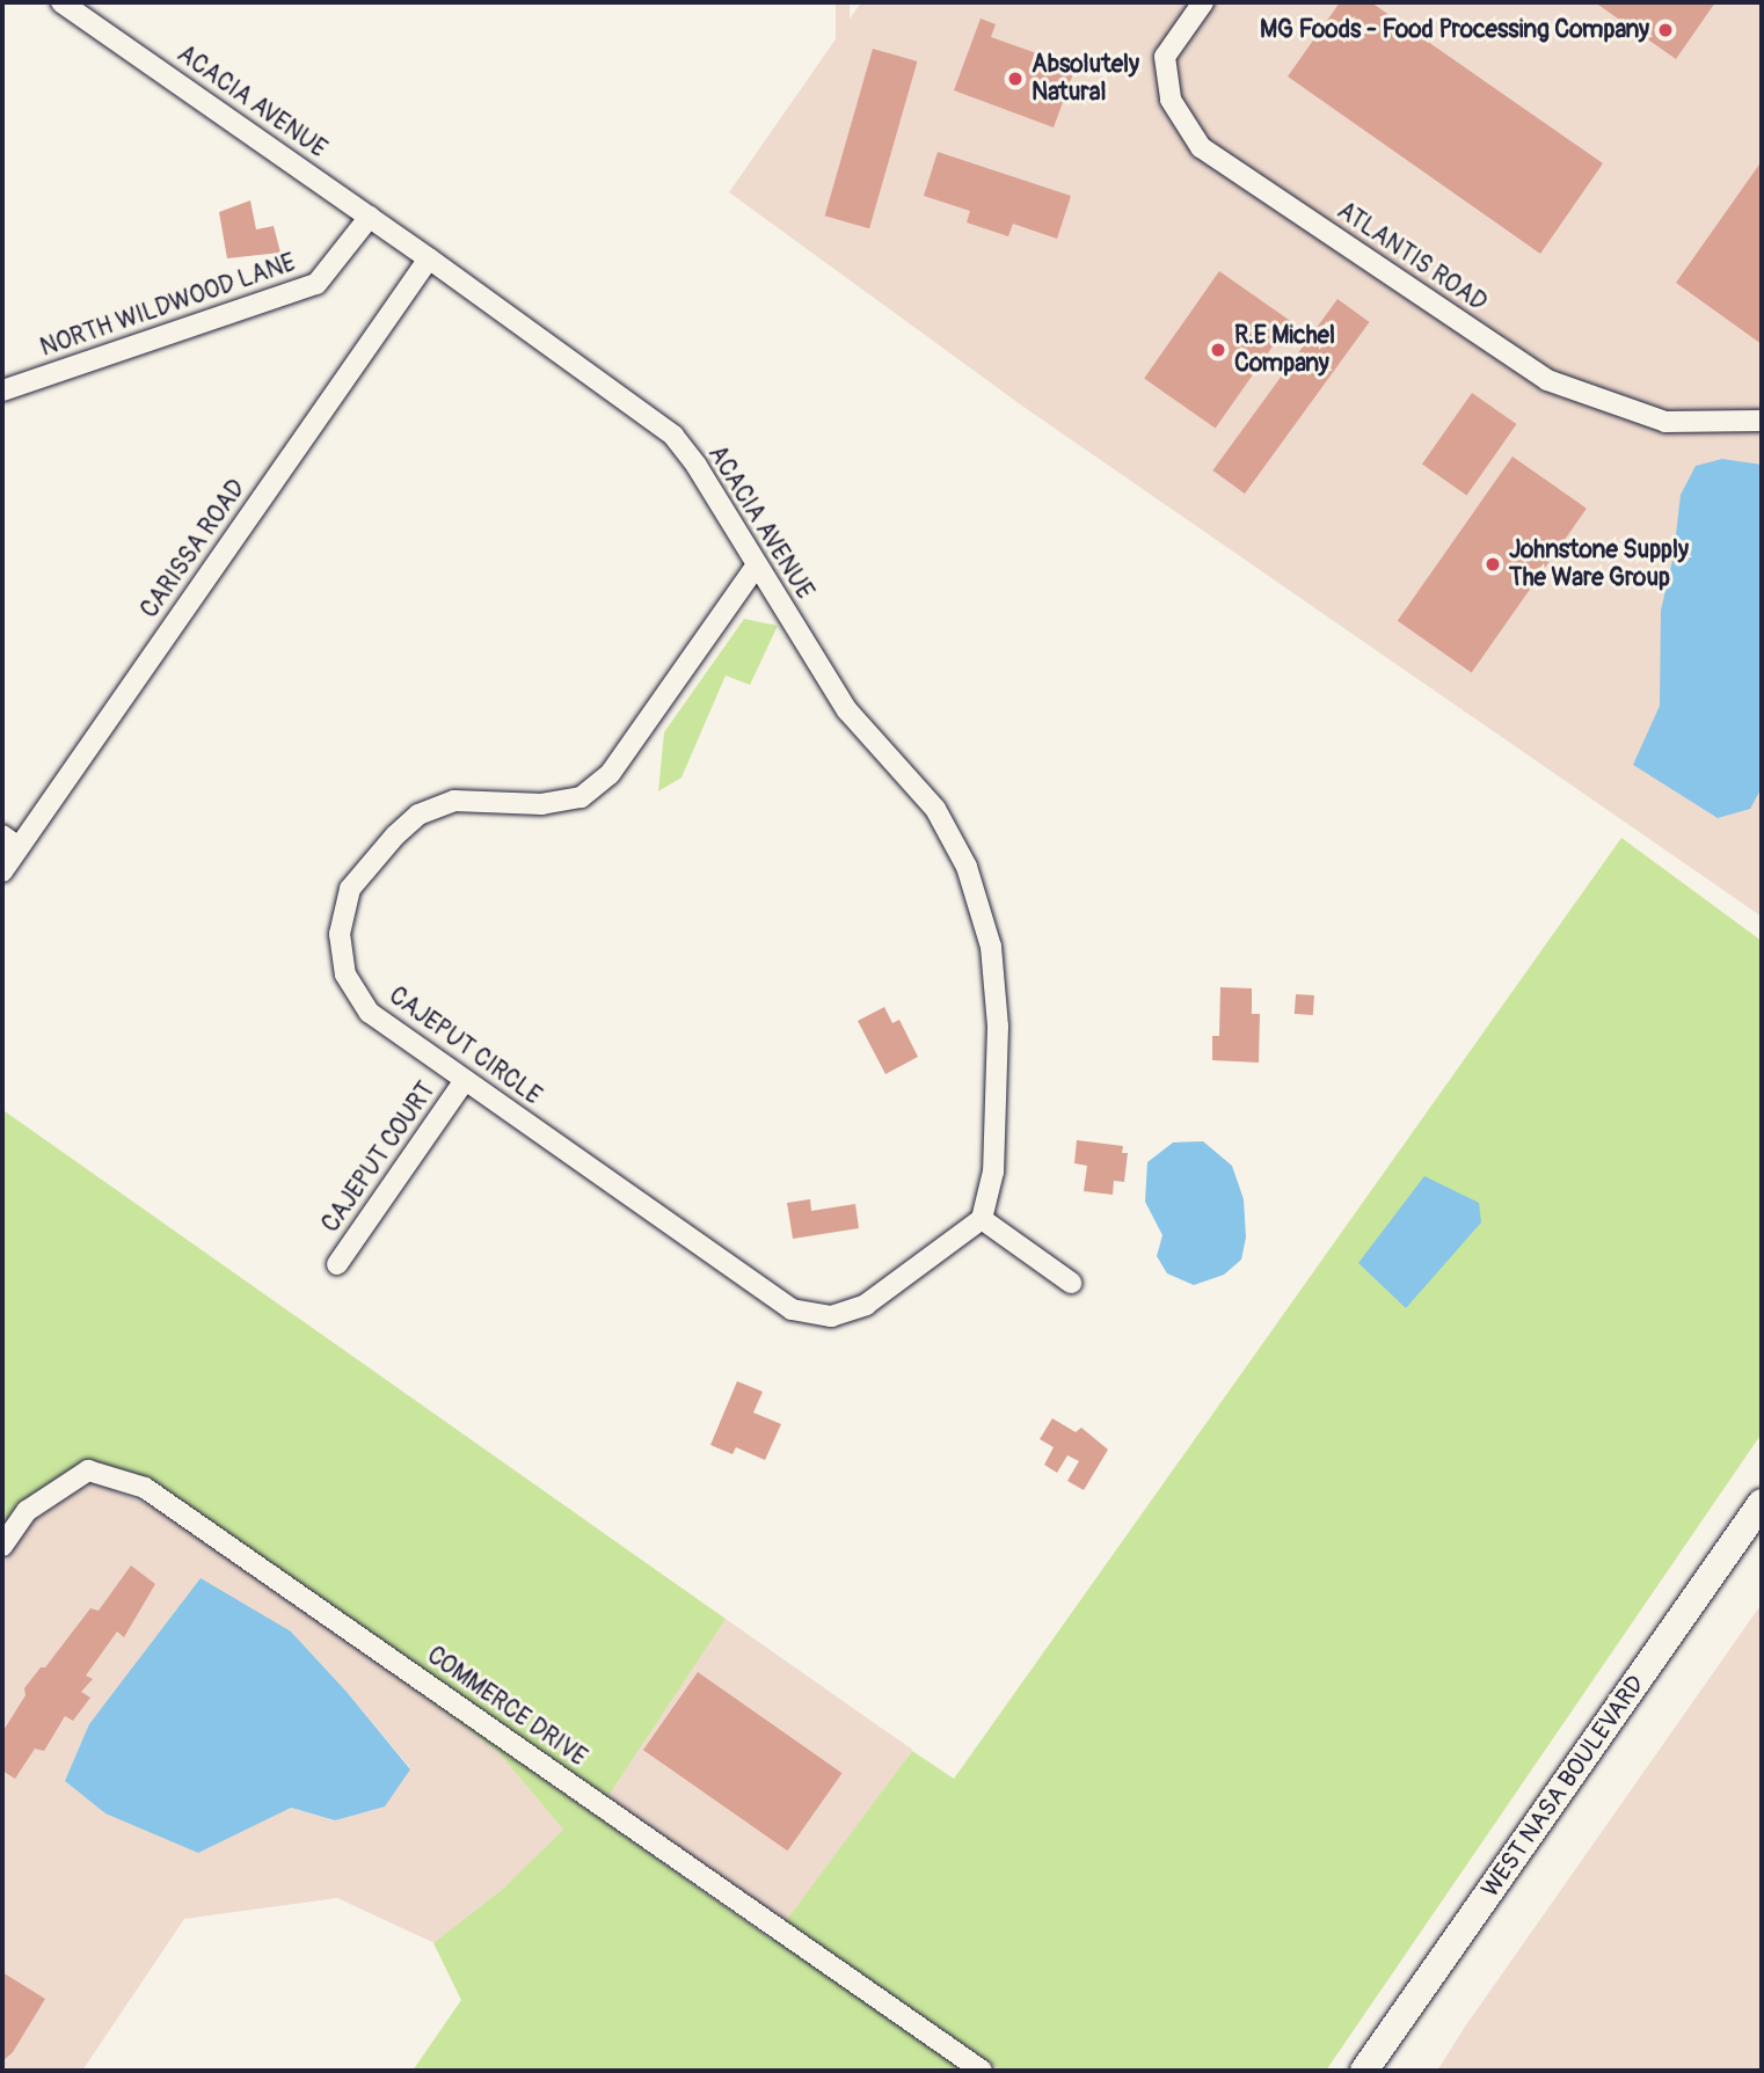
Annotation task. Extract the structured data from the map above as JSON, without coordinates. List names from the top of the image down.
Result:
{
  "streets": {
    "main road": ["WEST NASA BOULEVARD"],
    "street": [
      "ACACIA AVENUE",
      "ATLANTIS ROAD",
      "NORTH WILDWOOD LANE",
      "CARISSA ROAD",
      "CAJEPUT CIRCLE",
      "CAJEPUT COURT",
      "COMMERCE DRIVE"
    ]
  },
  "crossings": [
    ["ACACIA AVENUE", "NORTH WILDWOOD LANE"],
    ["ACACIA AVENUE", "CARISSA ROAD"],
    ["ACACIA AVENUE", "CAJEPUT CIRCLE"],
    ["CAJEPUT CIRCLE", "CAJEPUT COURT"]
  ],
  "places": [
    "MG Foods - Food Processing Company",
    "Absolutely Natural",
    "R.E Michel Company",
    "Johnstone Supply The Ware Group"
  ]
}
